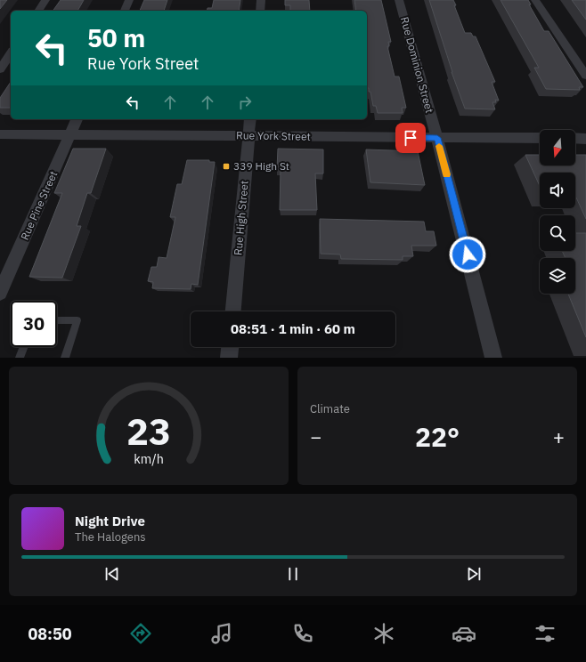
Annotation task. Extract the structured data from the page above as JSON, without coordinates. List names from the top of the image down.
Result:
{
  "streets": {
    "street": [
      "Rue Dominion Street",
      "Rue York Street",
      "Rue Pine Street",
      "Rue High Street"
    ]
  },
  "crossings": [
    ["Rue Dominion Street", "Rue York Street"],
    ["Rue York Street", "Rue Pine Street"],
    ["Rue York Street", "Rue High Street"]
  ],
  "places": {
    "transit": ["339 High St"]
  },
  "north": "bottom",
  "page": {
    "turn": ["50 m", "Rue York Street"],
    "limit": "30",
    "trip": "08:51 · 1 min · 60 m",
    "tile": "Climate",
    "heat": ["−", "22°", "+"],
    "song": ["Night Drive", "The Halogens"],
    "tabs": "08:50",
    "gauge": ["23", "km/h"]
  }
}
